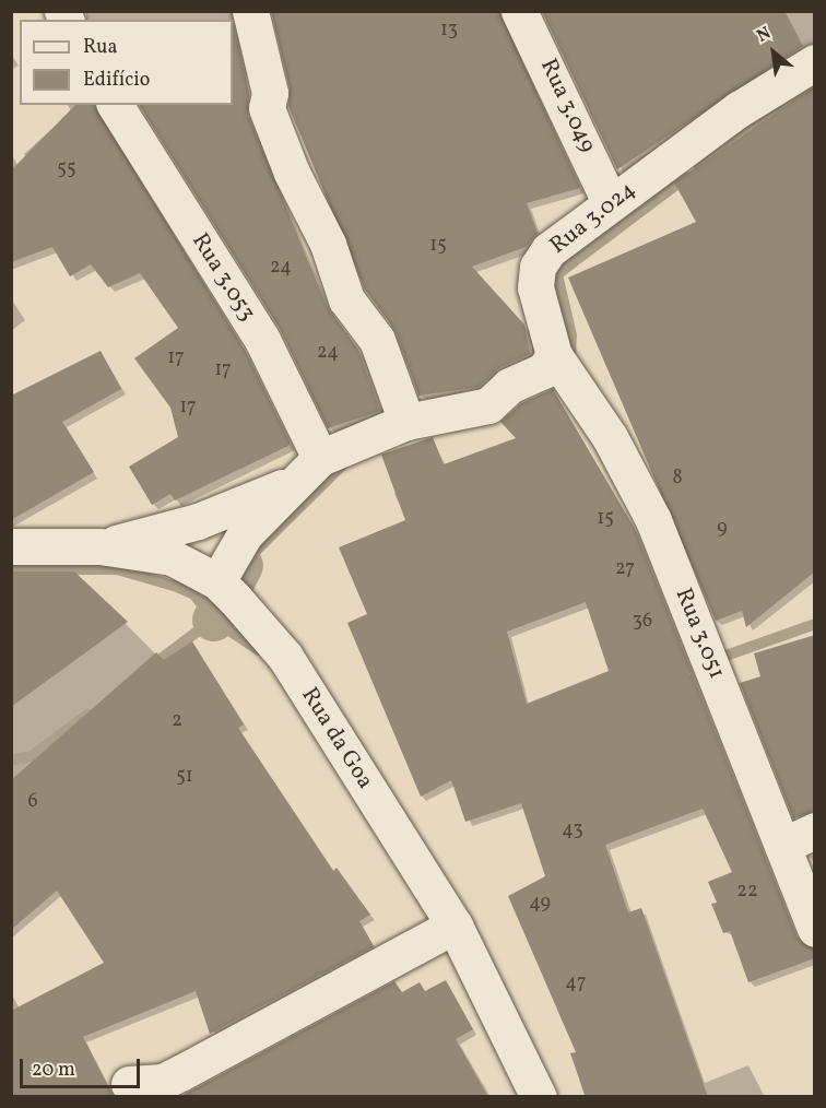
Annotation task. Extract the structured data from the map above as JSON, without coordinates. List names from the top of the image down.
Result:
{
  "streets": {
    "street": [
      "Rua 3.049",
      "Rua 3.024",
      "Rua 3.053",
      "Rua 3.051",
      "Rua da Goa"
    ]
  },
  "crossings": [
    ["Rua 3.049", "Rua 3.024"],
    ["Rua 3.024", "Rua 3.051"]
  ],
  "house_numbers": [
    "13",
    "55",
    "15",
    "24",
    "24",
    "17",
    "17",
    "17",
    "8",
    "15",
    "9",
    "27",
    "36",
    "2",
    "51",
    "6",
    "43",
    "22",
    "49",
    "47"
  ],
  "legend": ["Rua", "Edifício"],
  "scale_bar": "20 m",
  "north": "top left"
}
